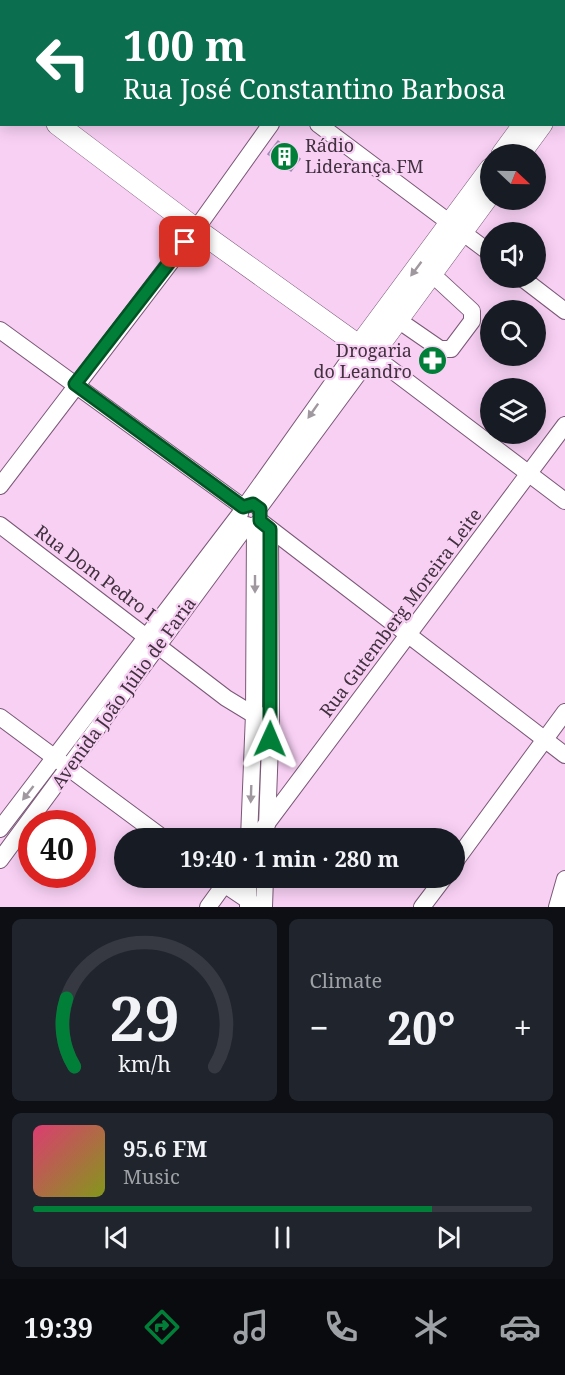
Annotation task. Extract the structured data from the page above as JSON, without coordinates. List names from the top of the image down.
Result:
{
  "streets": {
    "main road": ["Avenida João Júlio de Faria"],
    "street": ["Rua Dom Pedro I", "Rua Gutemberg Moreira Leite"]
  },
  "crossings": [
    ["Rua Dom Pedro I", "Avenida João Júlio de Faria"]
  ],
  "places": {
    "building": ["Rádio Liderança FM"],
    "pharmacy": ["Drogaria do Leandro"]
  },
  "north": "right",
  "page": {
    "turn": ["100 m", "Rua José Constantino Barbosa"],
    "limit": "40",
    "trip": "19:40 · 1 min · 280 m",
    "tile": "Climate",
    "heat": ["−", "20°", "+"],
    "song": ["95.6 FM", "Music"],
    "tabs": "19:39",
    "gauge": ["29", "km/h"]
  }
}
